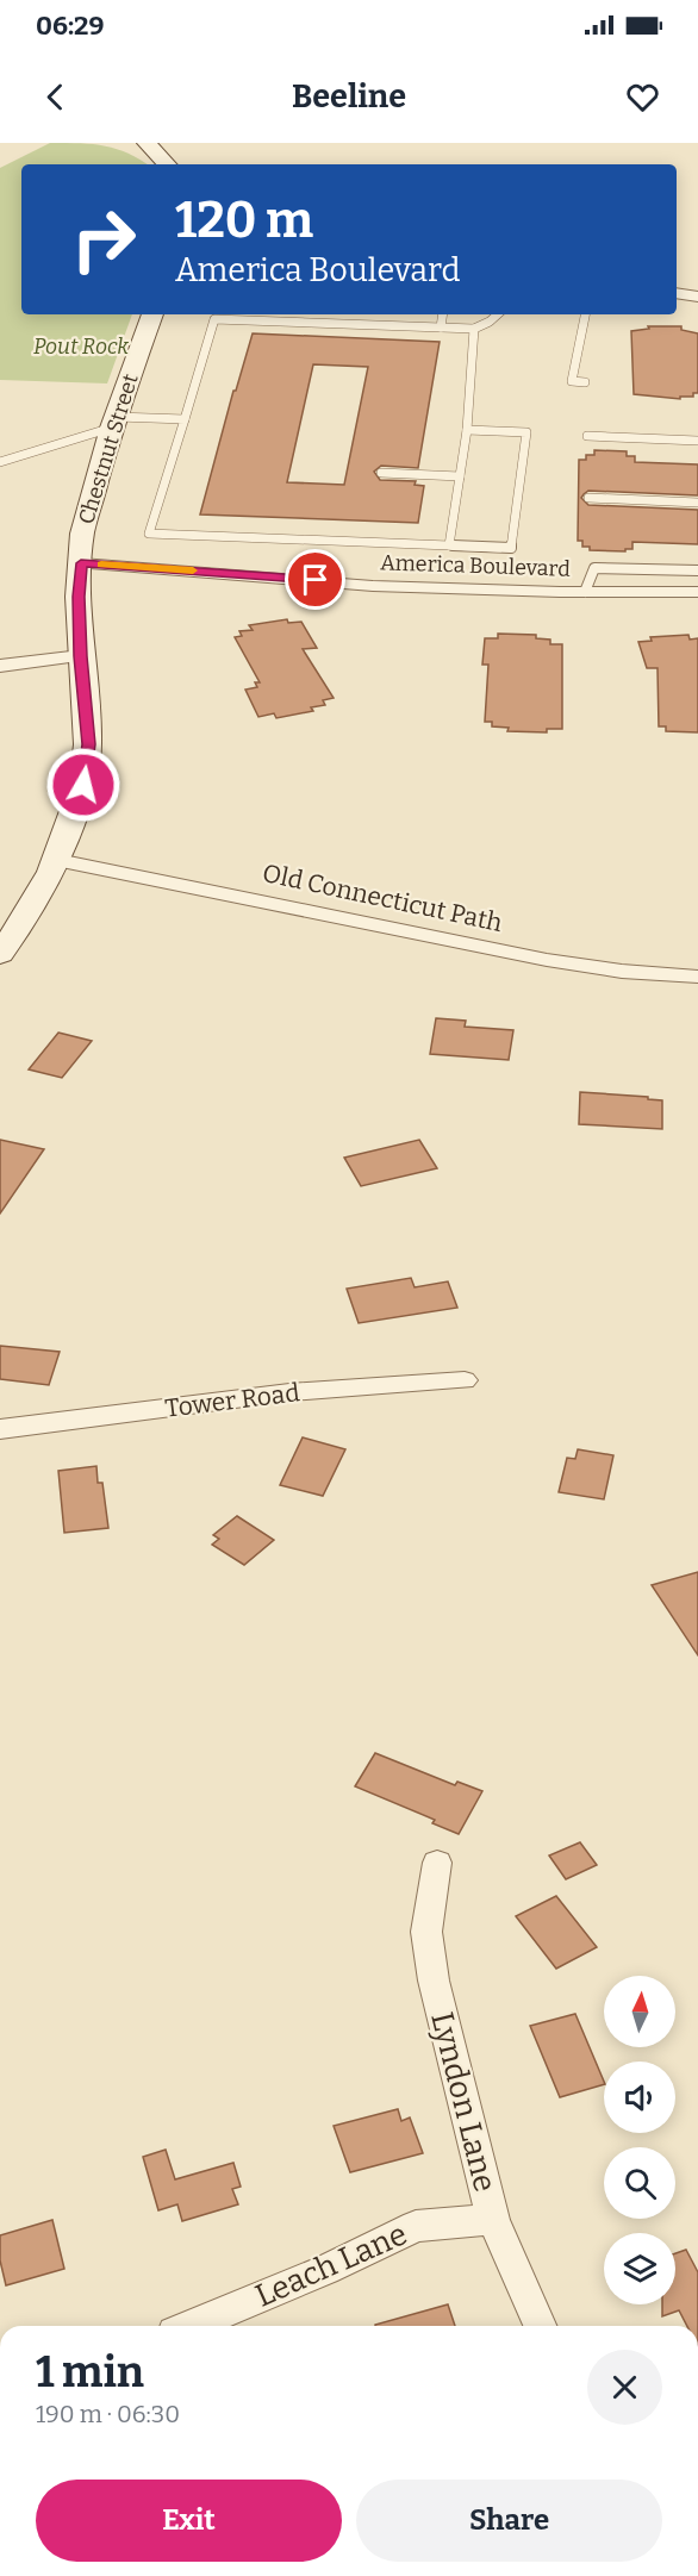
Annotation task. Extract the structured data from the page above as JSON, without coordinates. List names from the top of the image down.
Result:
{
  "streets": {
    "main road": ["Chestnut Street"],
    "street": [
      "America Boulevard",
      "Old Connecticut Path",
      "Tower Road",
      "Lyndon Lane",
      "Leach Lane"
    ]
  },
  "crossings": [
    ["Chestnut Street", "America Boulevard"],
    ["Chestnut Street", "Old Connecticut Path"],
    ["Lyndon Lane", "Leach Lane"]
  ],
  "parks": ["Pout Rock"],
  "north": "top",
  "page": {
    "status": "06:29",
    "header": "Beeline",
    "turn": ["120 m", "America Boulevard"],
    "heading": ["1 min", "190 m · 06:30"],
    "buttons": ["Exit", "Share"]
  }
}
